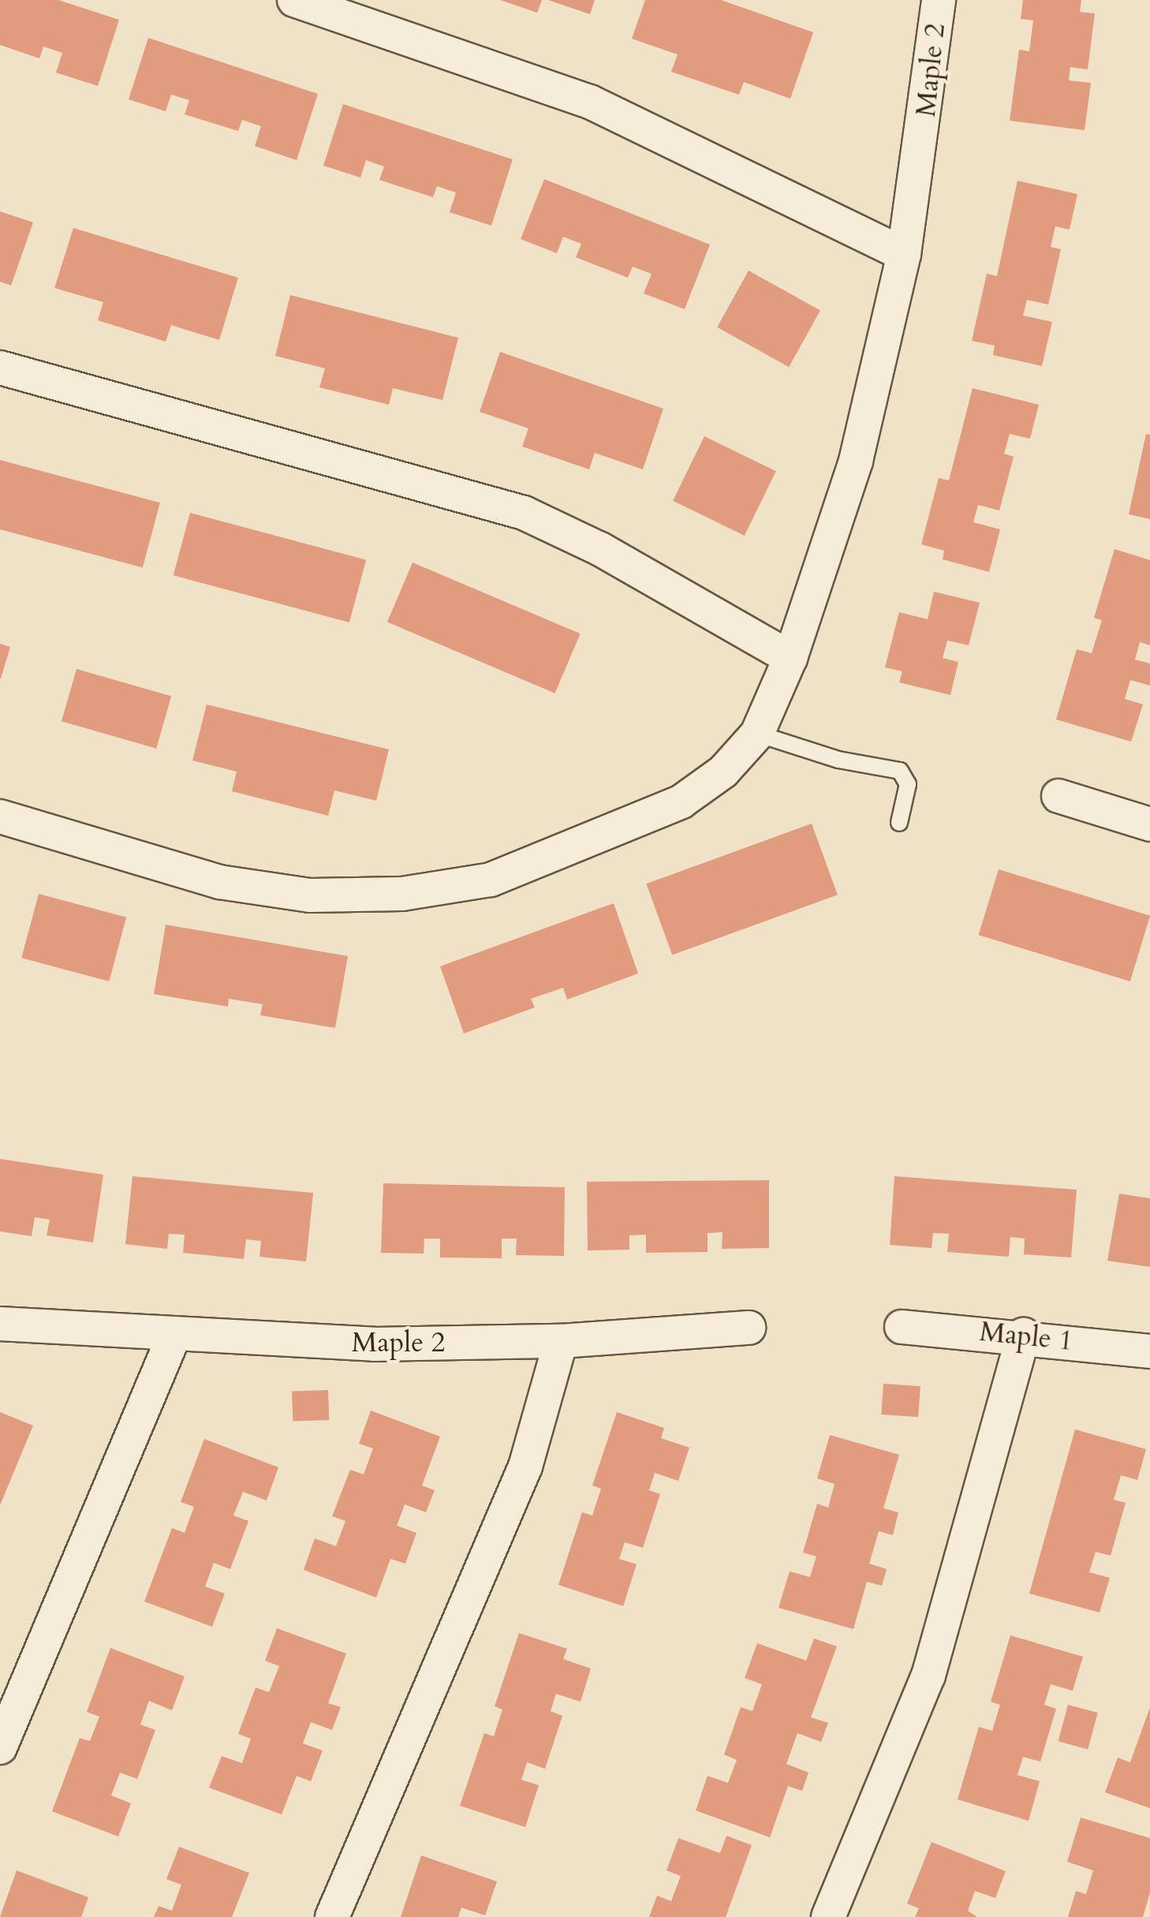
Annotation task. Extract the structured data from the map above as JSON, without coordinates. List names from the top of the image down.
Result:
{
  "streets": {
    "street": ["Maple 2", "Maple 1"]
  }
}
